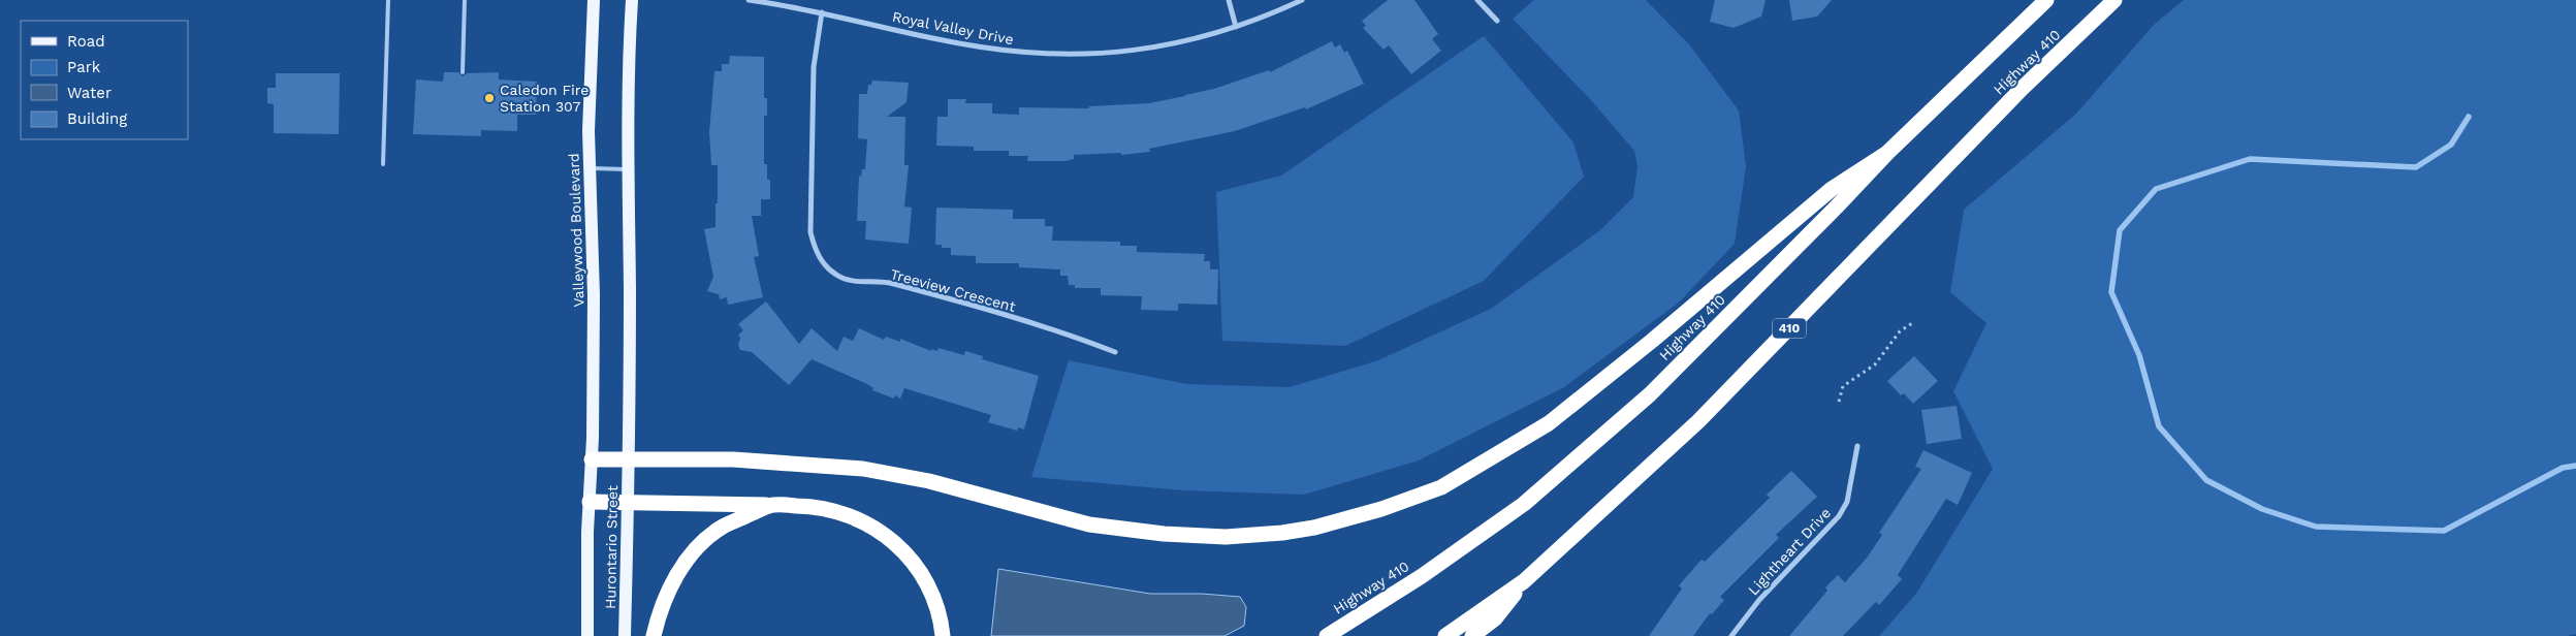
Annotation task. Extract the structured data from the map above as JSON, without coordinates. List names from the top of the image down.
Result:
{
  "streets": {
    "highway": ["Highway 410", "410"],
    "main road": ["Valleywood Boulevard", "Hurontario Street"],
    "street": ["Royal Valley Drive", "Treeview Crescent", "Lightheart Drive"]
  },
  "crossings": [
    ["Royal Valley Drive", "Treeview Crescent"],
    ["Valleywood Boulevard", "Hurontario Street"]
  ],
  "places": ["Caledon Fire Station 307"],
  "legend": [
    "Road",
    "Park",
    "Water",
    "Building"
  ]
}
